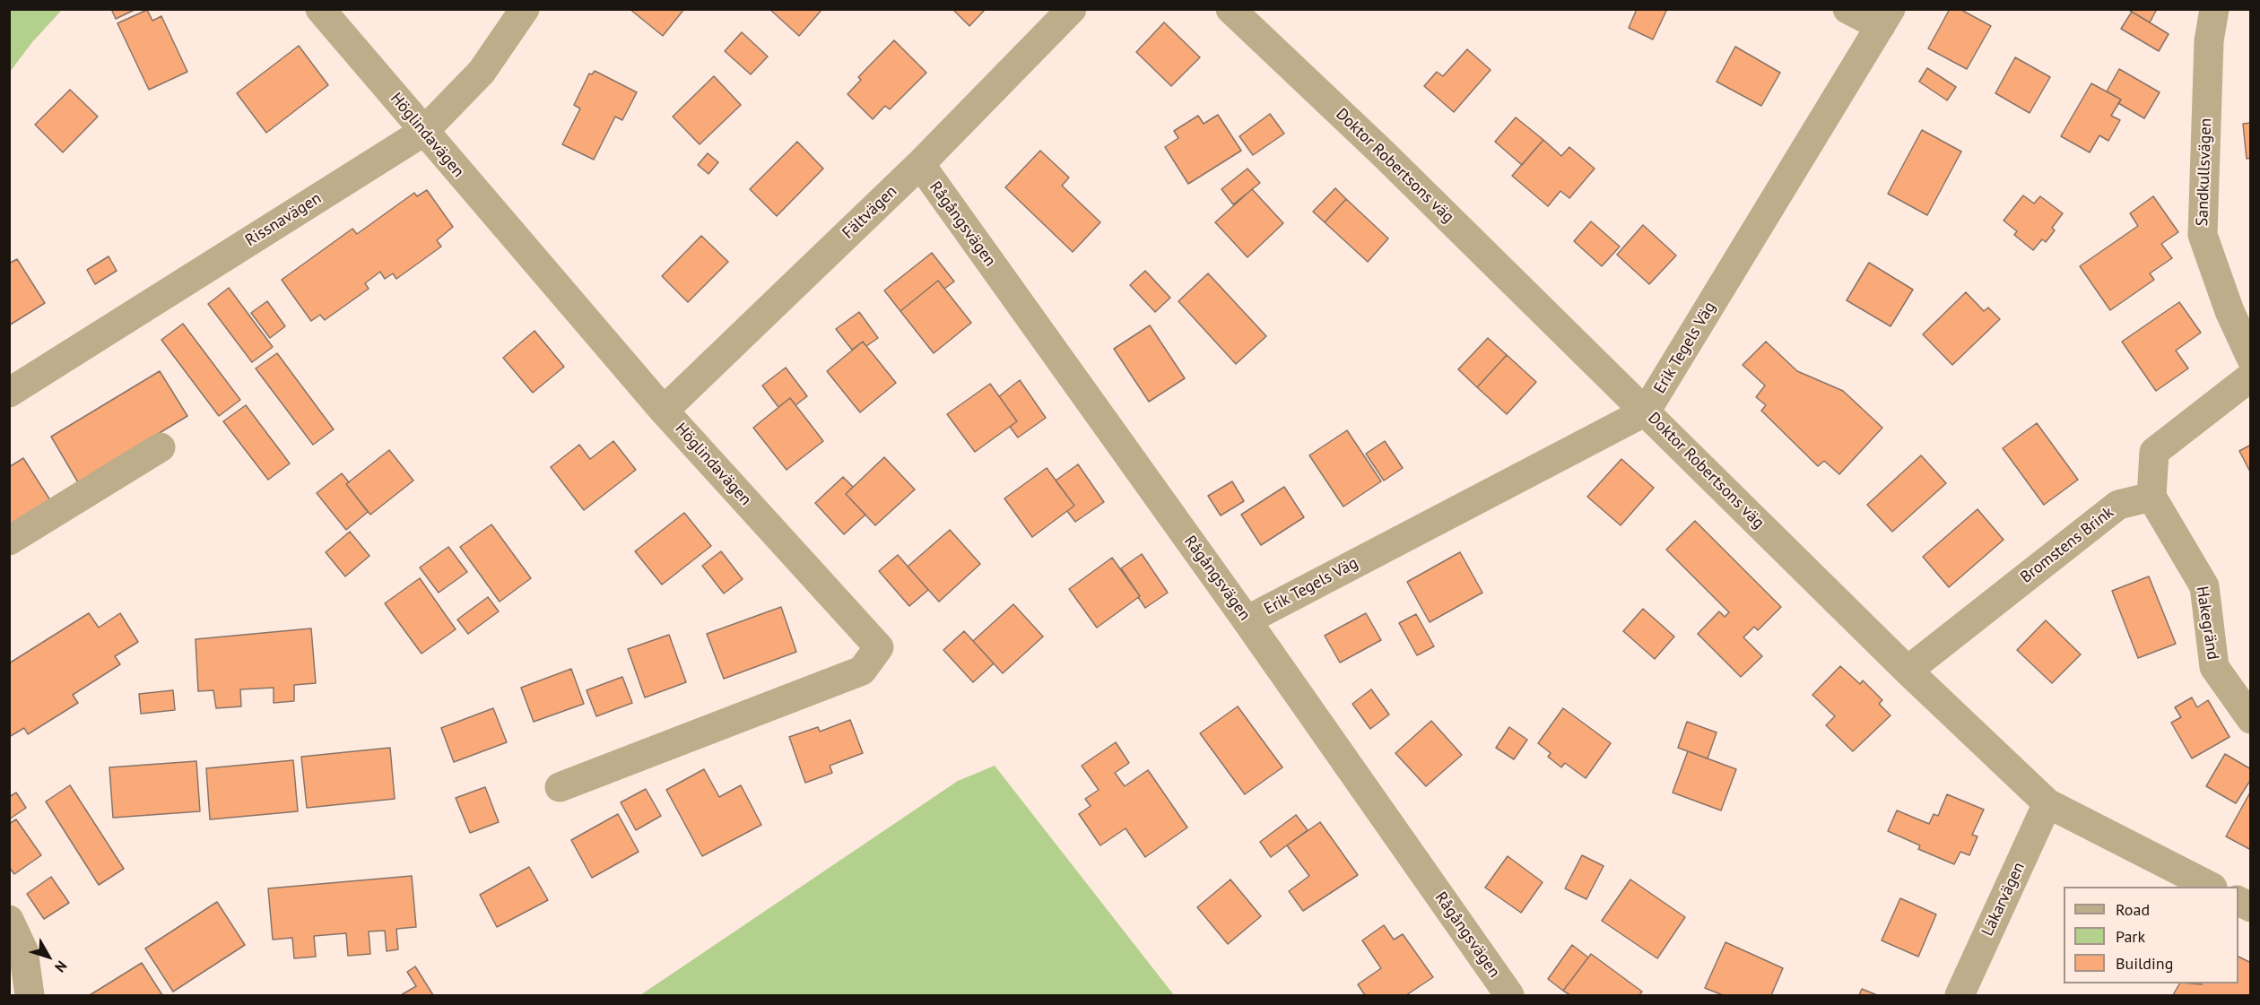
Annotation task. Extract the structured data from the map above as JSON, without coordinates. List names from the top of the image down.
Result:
{
  "streets": {
    "street": [
      "Höglindavägen",
      "Doktor Robertsons väg",
      "Sandkullsvägen",
      "Fältvägen",
      "Rissnavägen",
      "Rågångsvägen",
      "Erik Tegels Väg",
      "Bromstens Brink",
      "Hakegränd",
      "Läkarvägen"
    ]
  },
  "crossings": [
    ["Höglindavägen", "Fältvägen"],
    ["Höglindavägen", "Rissnavägen"],
    ["Doktor Robertsons väg", "Erik Tegels Väg"],
    ["Doktor Robertsons väg", "Bromstens Brink"],
    ["Doktor Robertsons väg", "Läkarvägen"],
    ["Fältvägen", "Rågångsvägen"],
    ["Rågångsvägen", "Erik Tegels Väg"],
    ["Bromstens Brink", "Hakegränd"]
  ],
  "legend": ["Road", "Park", "Building"],
  "north": "bottom right"
}
